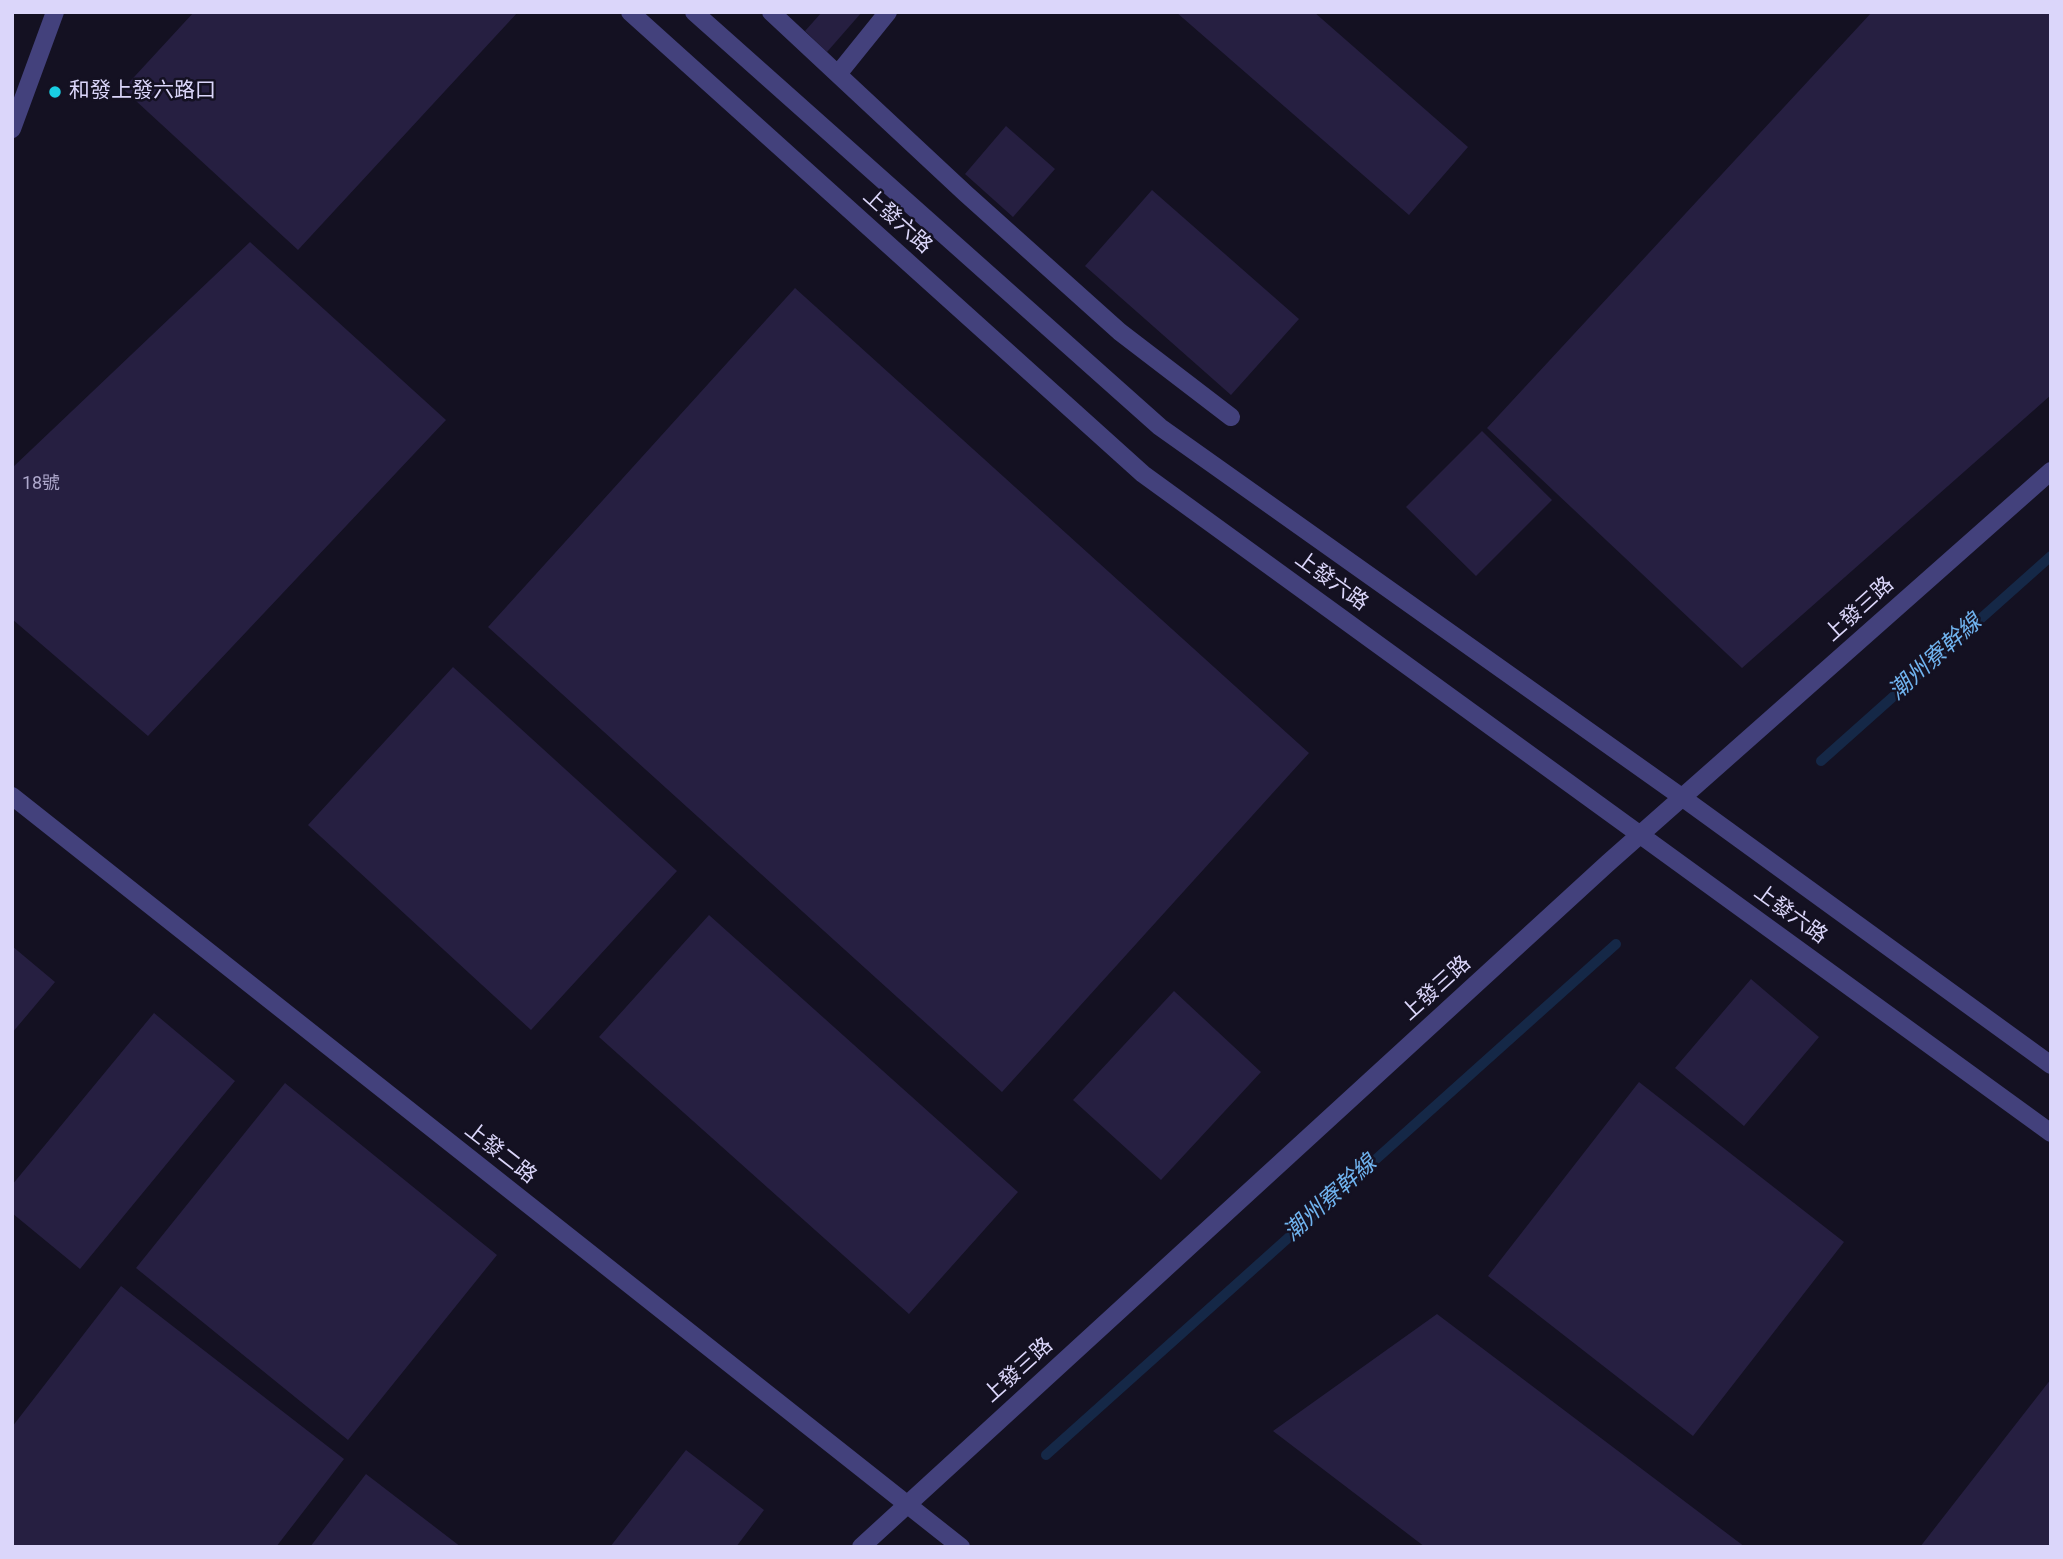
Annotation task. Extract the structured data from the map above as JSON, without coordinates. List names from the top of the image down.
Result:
{
  "streets": {
    "street": ["上發六路", "上發三路", "上發二路"]
  },
  "crossings": [
    ["上發六路", "上發三路"],
    ["上發三路", "上發二路"]
  ],
  "water": ["潮州寮幹線"],
  "places": ["和發上發六路口"],
  "house_numbers": ["18號"]
}
